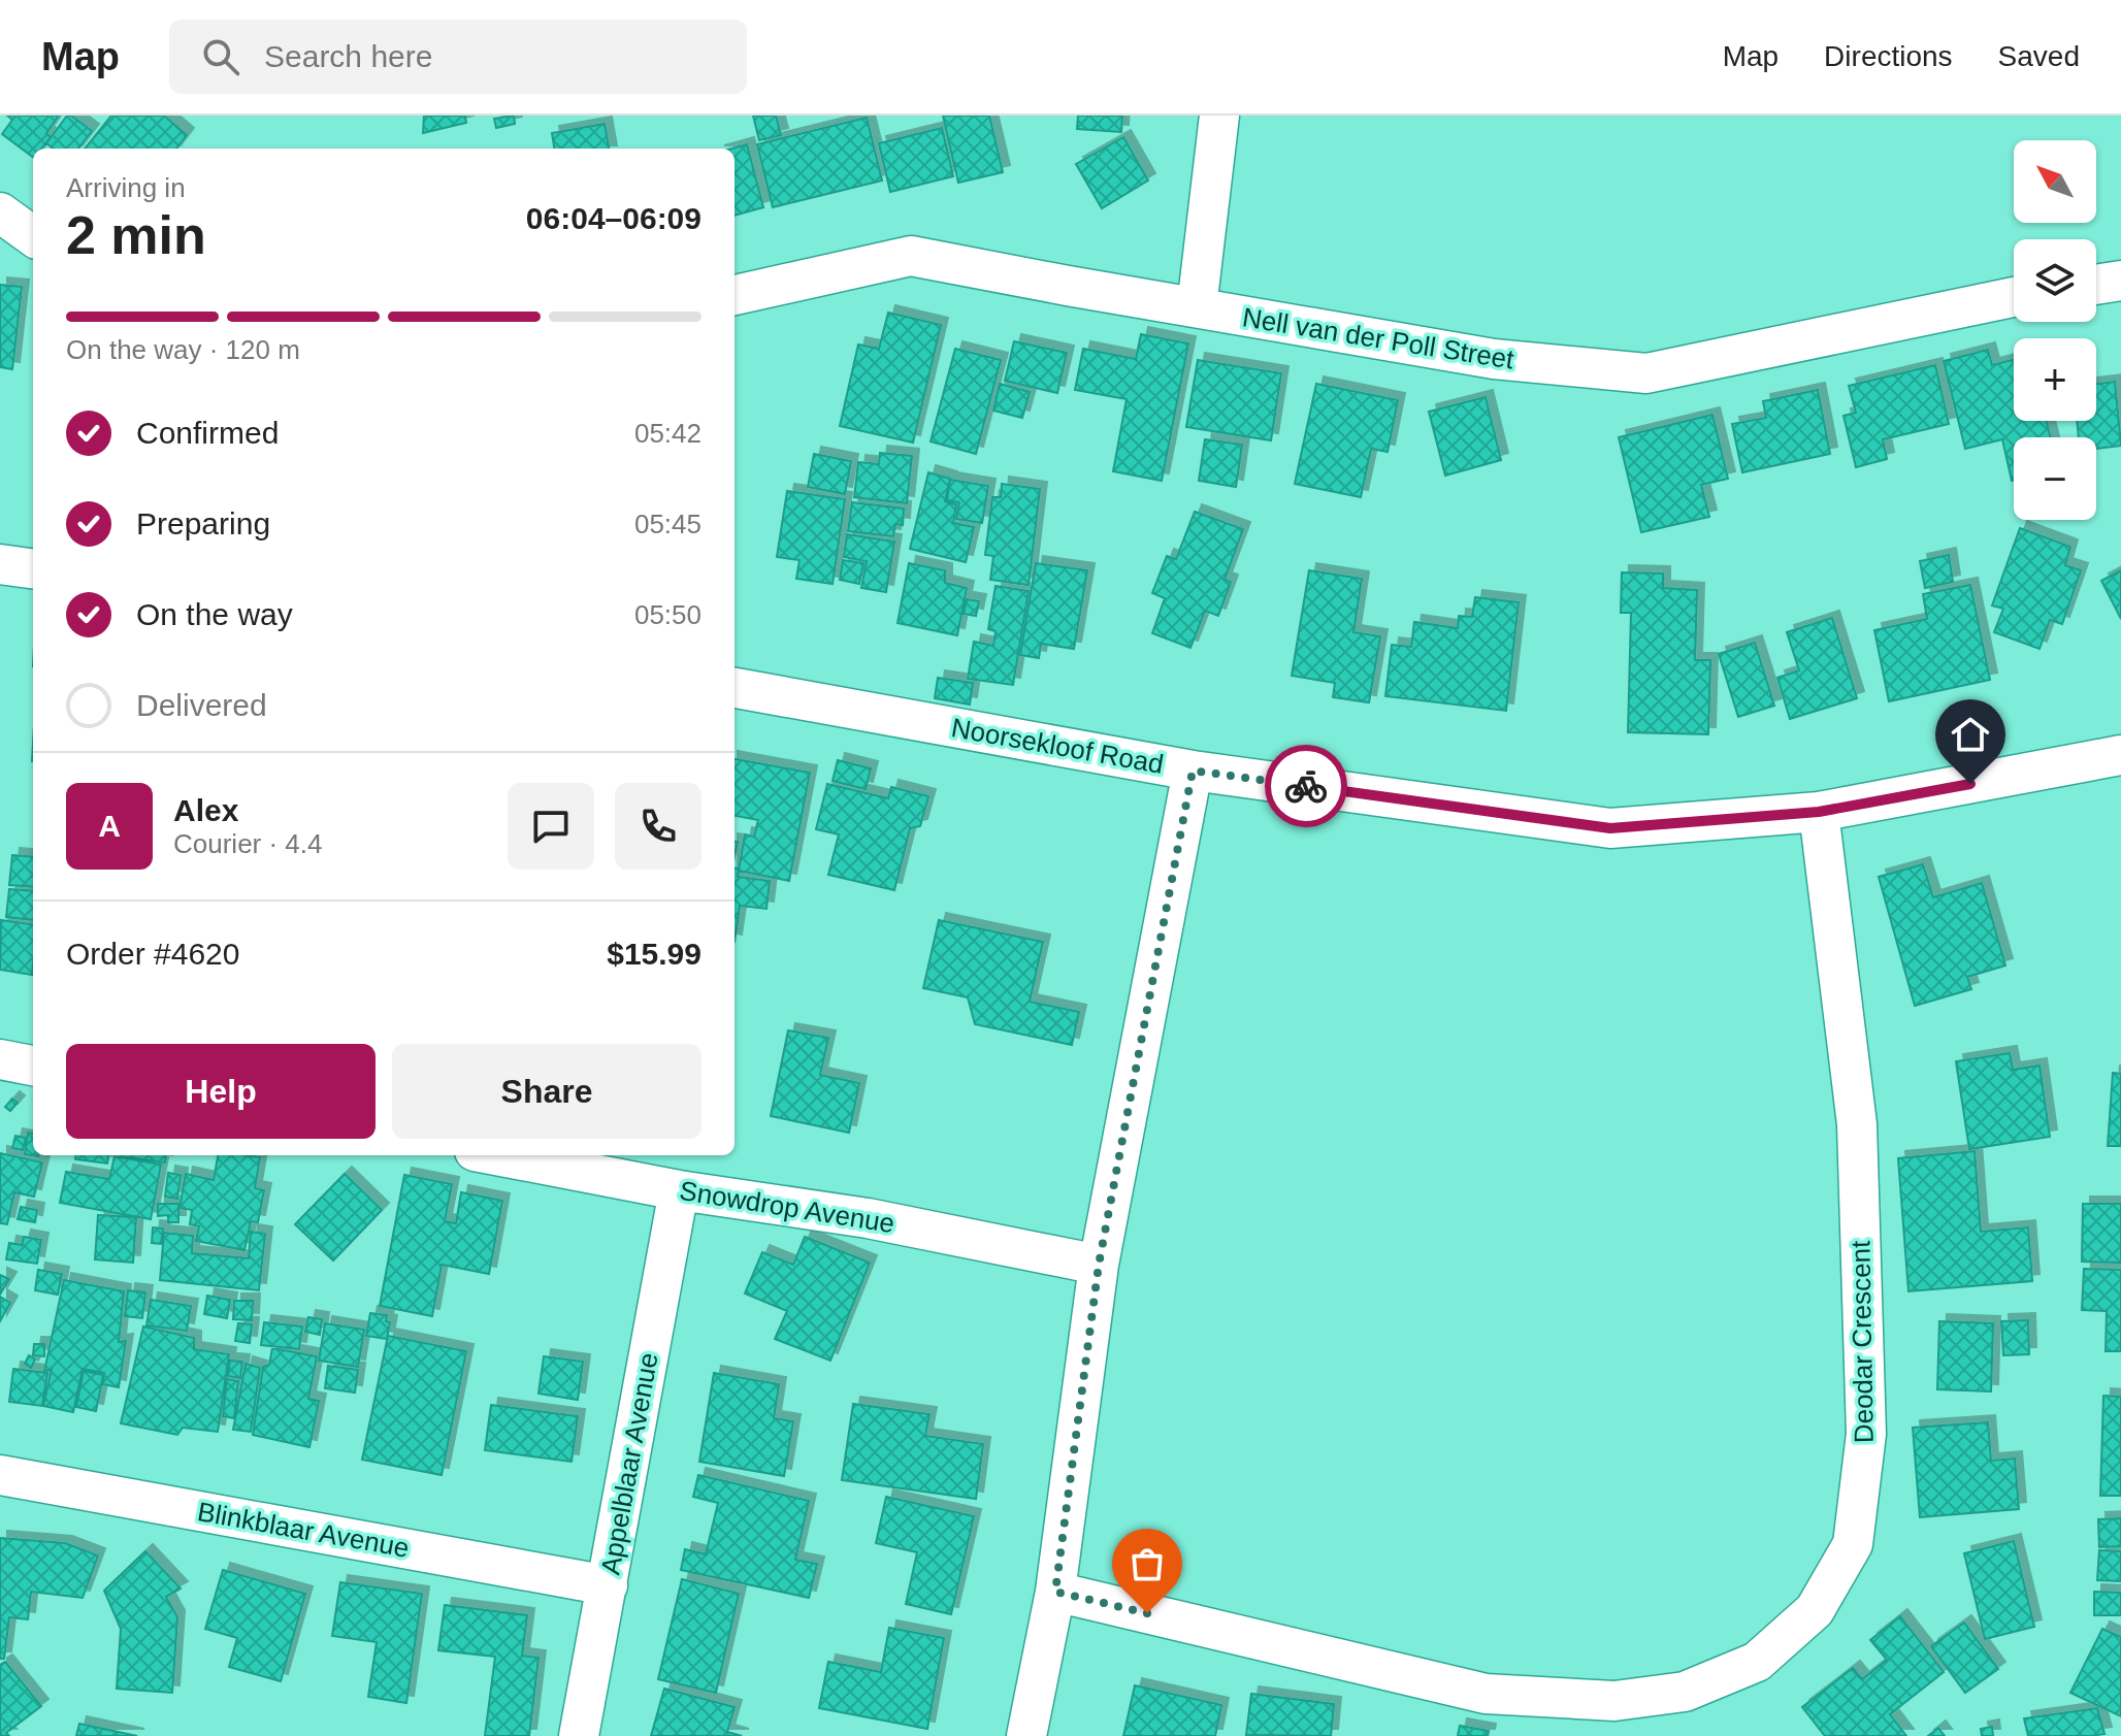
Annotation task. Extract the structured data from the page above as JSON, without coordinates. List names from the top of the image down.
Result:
{
  "streets": {
    "street": [
      "Nell van der Poll Street",
      "Noorsekloof Road",
      "Snowdrop Avenue",
      "Deodar Crescent",
      "Appelblaar Avenue",
      "Blinkblaar Avenue"
    ]
  },
  "crossings": [
    ["Noorsekloof Road", "Deodar Crescent"],
    ["Snowdrop Avenue", "Appelblaar Avenue"],
    ["Appelblaar Avenue", "Blinkblaar Avenue"]
  ],
  "north": "top left",
  "page": {
    "header": "Map",
    "search": "Search here",
    "nav": ["Map", "Directions", "Saved"],
    "map_buttons": ["+", "−"],
    "heading": ["2 min", "Arriving in", "06:04–06:09"],
    "panel": [
      "Alex",
      "Courier · 4.4",
      "Order #4620",
      "$15.99"
    ],
    "bar": "On the way · 120 m",
    "list": [
      ["Confirmed", "05:42"],
      ["Preparing", "05:45"],
      ["On the way", "05:50"],
      "Delivered"
    ],
    "round": "A",
    "buttons": ["Help", "Share"]
  }
}
